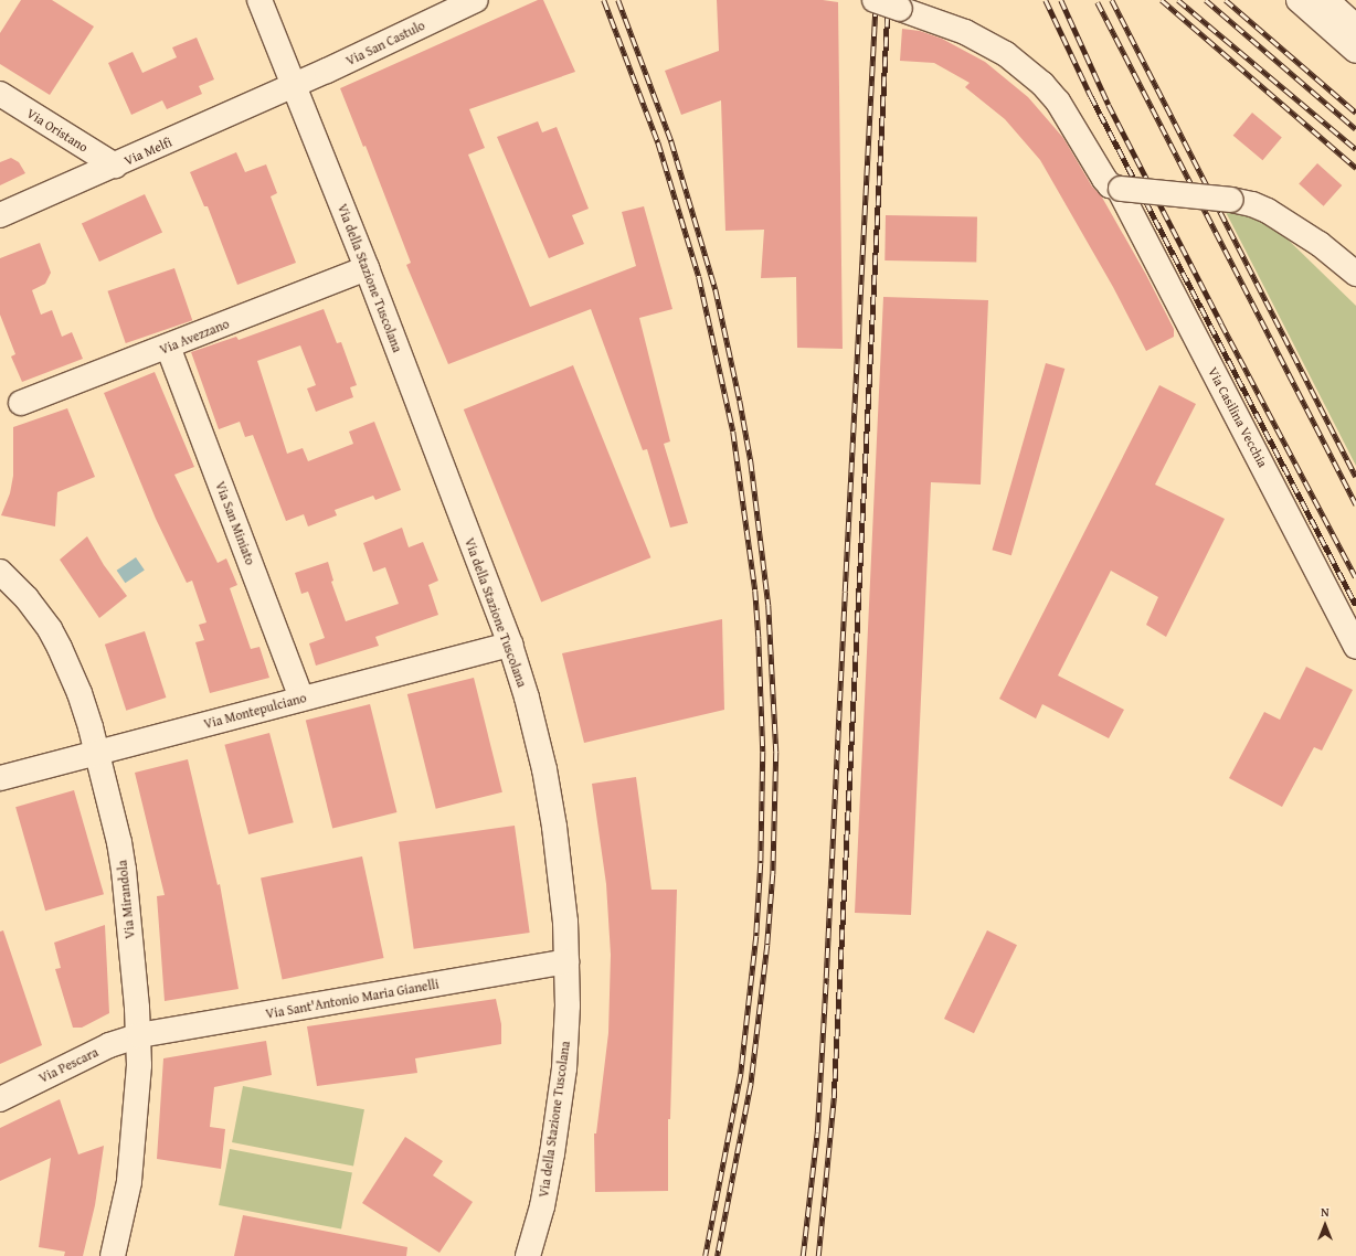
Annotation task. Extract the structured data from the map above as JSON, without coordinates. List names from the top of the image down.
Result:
{
  "streets": {
    "street": [
      "Via San Castulo",
      "Via Oristano",
      "Via Melfi",
      "Via della Stazione Tuscolana",
      "Via Avezzano",
      "Via Casilina Vecchia",
      "Via San Miniato",
      "Via Montepulciano",
      "Via Mirandola",
      "Via Sant'Antonio Maria Gianelli",
      "Via Pescara"
    ]
  },
  "crossings": [
    ["Via San Castulo", "Via Melfi"],
    ["Via San Castulo", "Via della Stazione Tuscolana"],
    ["Via Oristano", "Via Melfi"],
    ["Via Melfi", "Via della Stazione Tuscolana"],
    ["Via della Stazione Tuscolana", "Via Avezzano"],
    ["Via della Stazione Tuscolana", "Via Montepulciano"],
    ["Via della Stazione Tuscolana", "Via Sant'Antonio Maria Gianelli"],
    ["Via Avezzano", "Via San Miniato"],
    ["Via San Miniato", "Via Montepulciano"],
    ["Via Montepulciano", "Via Mirandola"],
    ["Via Mirandola", "Via Sant'Antonio Maria Gianelli"],
    ["Via Mirandola", "Via Pescara"],
    ["Via Sant'Antonio Maria Gianelli", "Via Pescara"]
  ],
  "north": "top"
}
